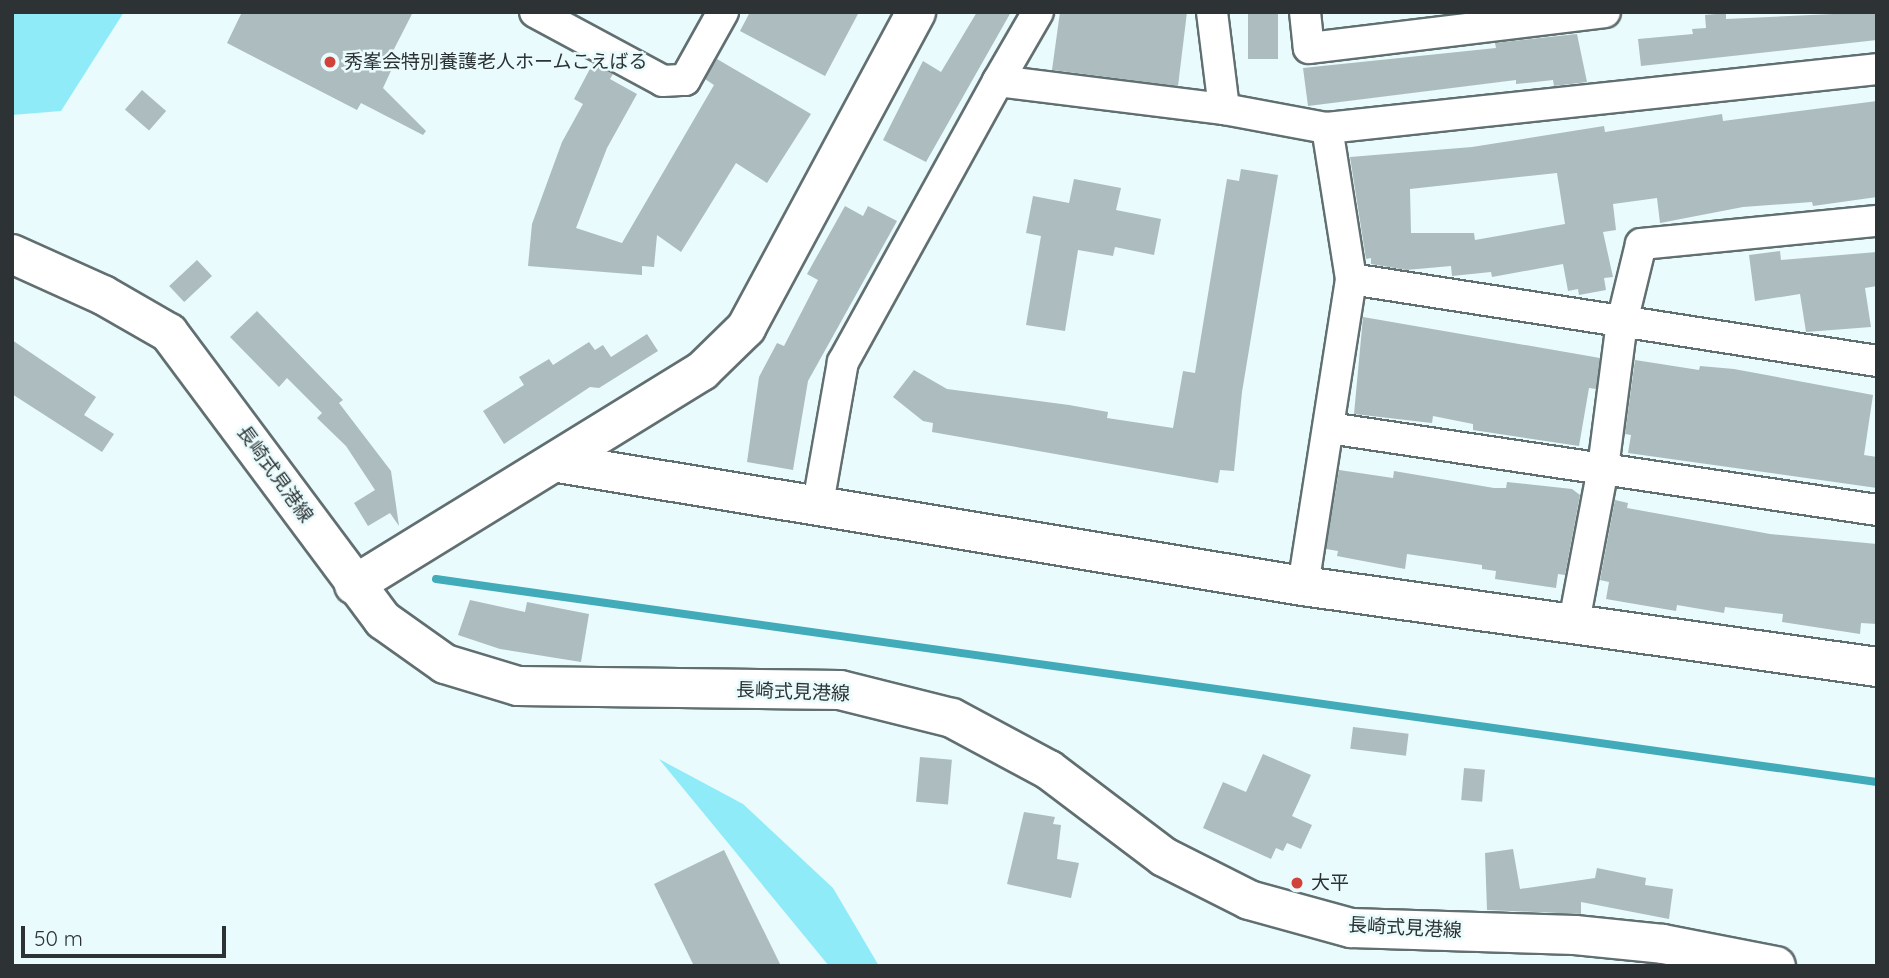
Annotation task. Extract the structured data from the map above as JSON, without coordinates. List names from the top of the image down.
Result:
{
  "streets": {
    "street": ["長崎式見港線"]
  },
  "places": ["秀峯会特別養護老人ホームこえばる", "大平"],
  "scale_bar": "50 m"
}
